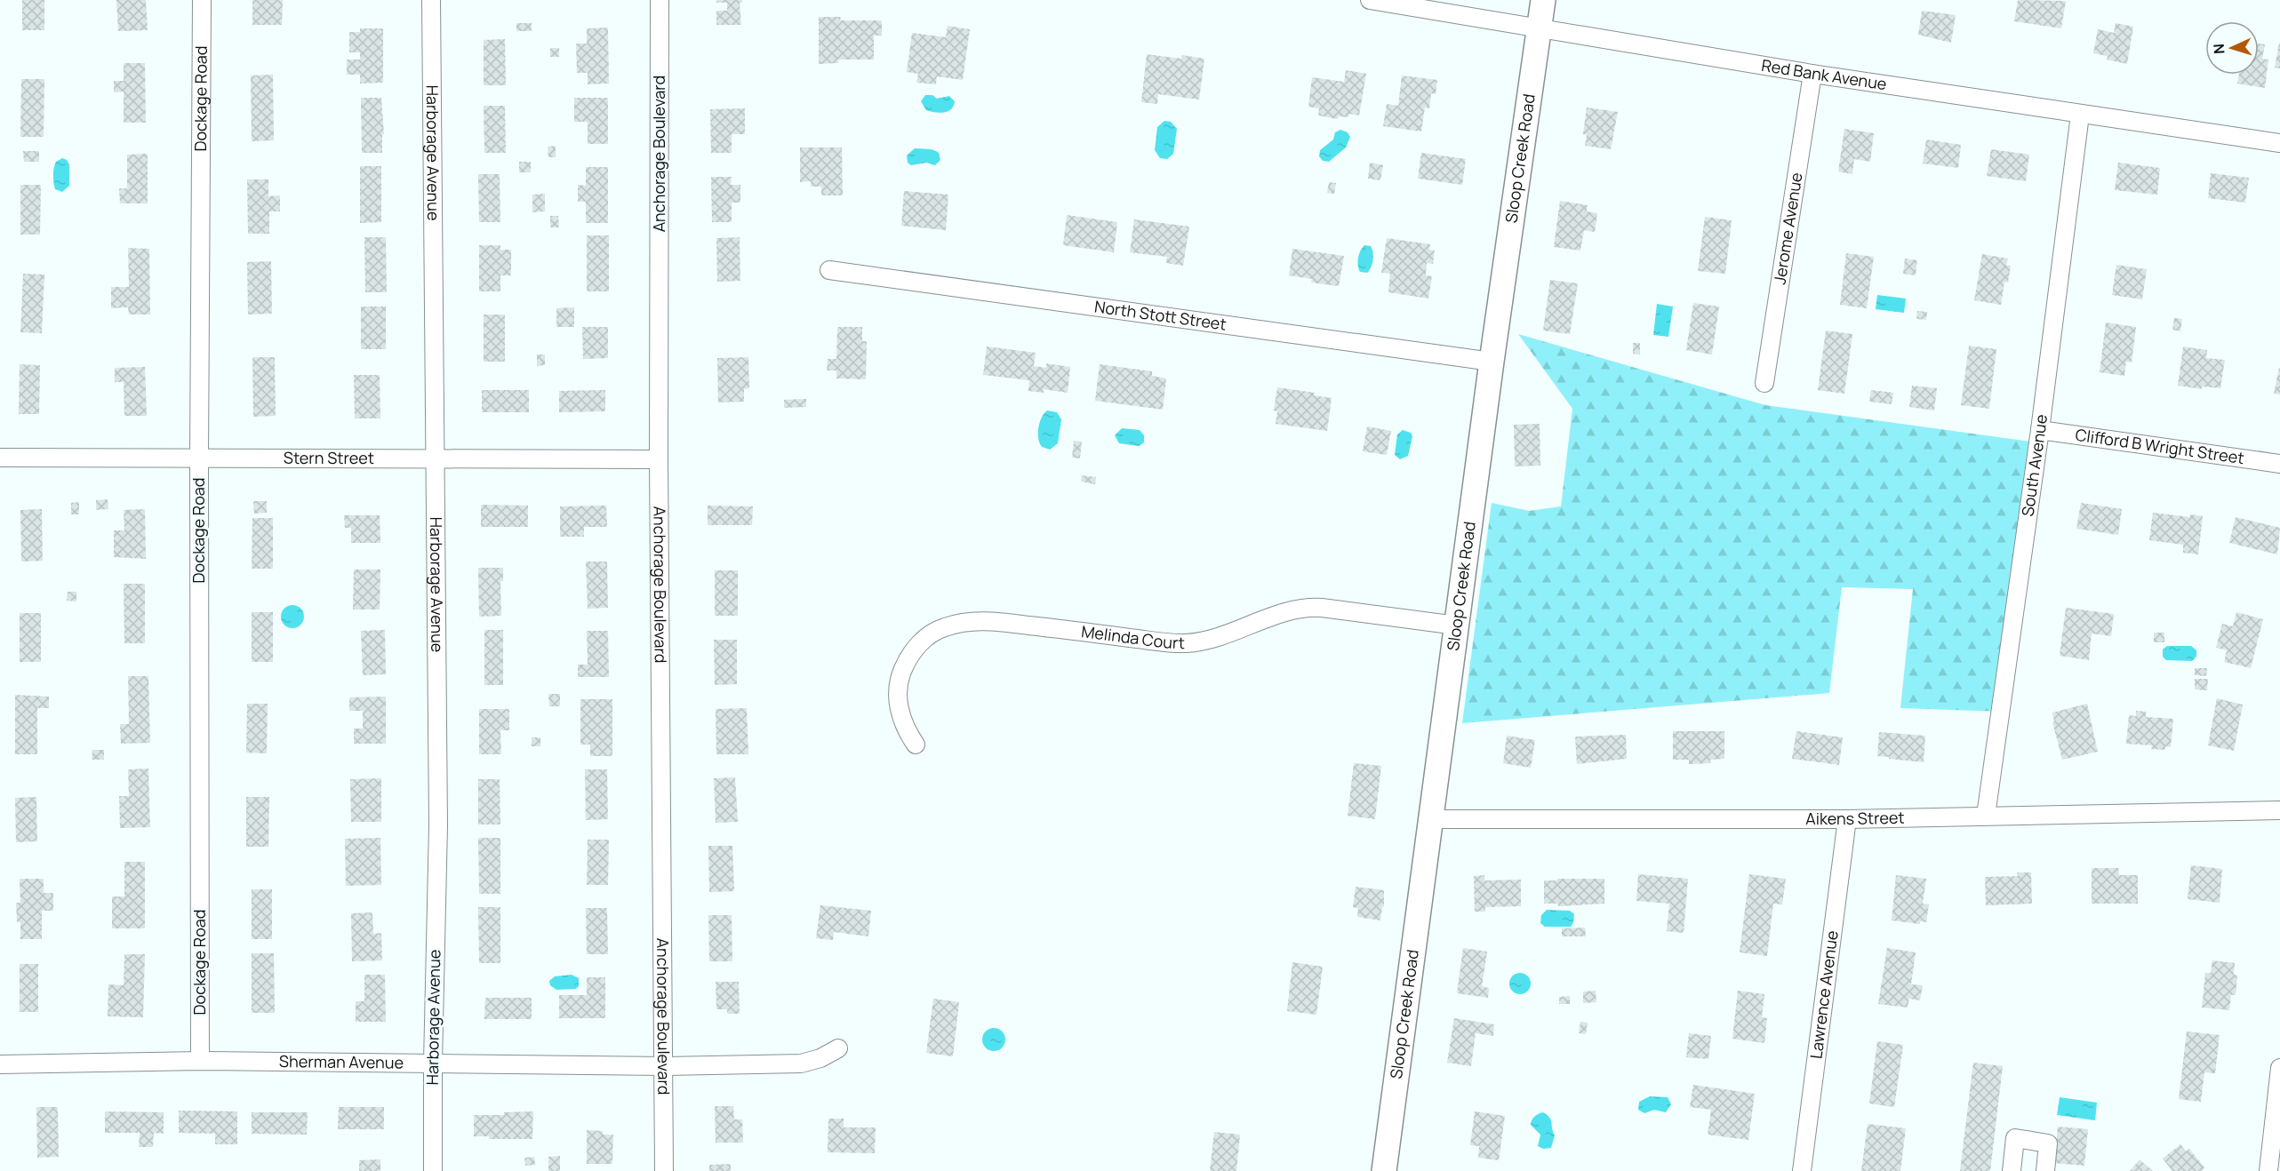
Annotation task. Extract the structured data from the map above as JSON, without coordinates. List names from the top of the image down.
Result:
{
  "streets": {
    "street": [
      "Red Bank Avenue",
      "Dockage Road",
      "Harborage Avenue",
      "Anchorage Boulevard",
      "Sloop Creek Road",
      "Jerome Avenue",
      "North Stott Street",
      "Clifford B Wright Street",
      "Stern Street",
      "South Avenue",
      "Melinda Court",
      "Aikens Street",
      "Lawrence Avenue",
      "Sherman Avenue"
    ]
  },
  "crossings": [
    ["Red Bank Avenue", "Sloop Creek Road"],
    ["Red Bank Avenue", "Jerome Avenue"],
    ["Red Bank Avenue", "South Avenue"],
    ["Dockage Road", "Stern Street"],
    ["Dockage Road", "Sherman Avenue"],
    ["Harborage Avenue", "Stern Street"],
    ["Harborage Avenue", "Sherman Avenue"],
    ["Anchorage Boulevard", "Stern Street"],
    ["Anchorage Boulevard", "Sherman Avenue"],
    ["Sloop Creek Road", "North Stott Street"],
    ["Sloop Creek Road", "Melinda Court"],
    ["Sloop Creek Road", "Aikens Street"],
    ["Clifford B Wright Street", "South Avenue"],
    ["South Avenue", "Aikens Street"],
    ["Aikens Street", "Lawrence Avenue"]
  ],
  "north": "left"
}
